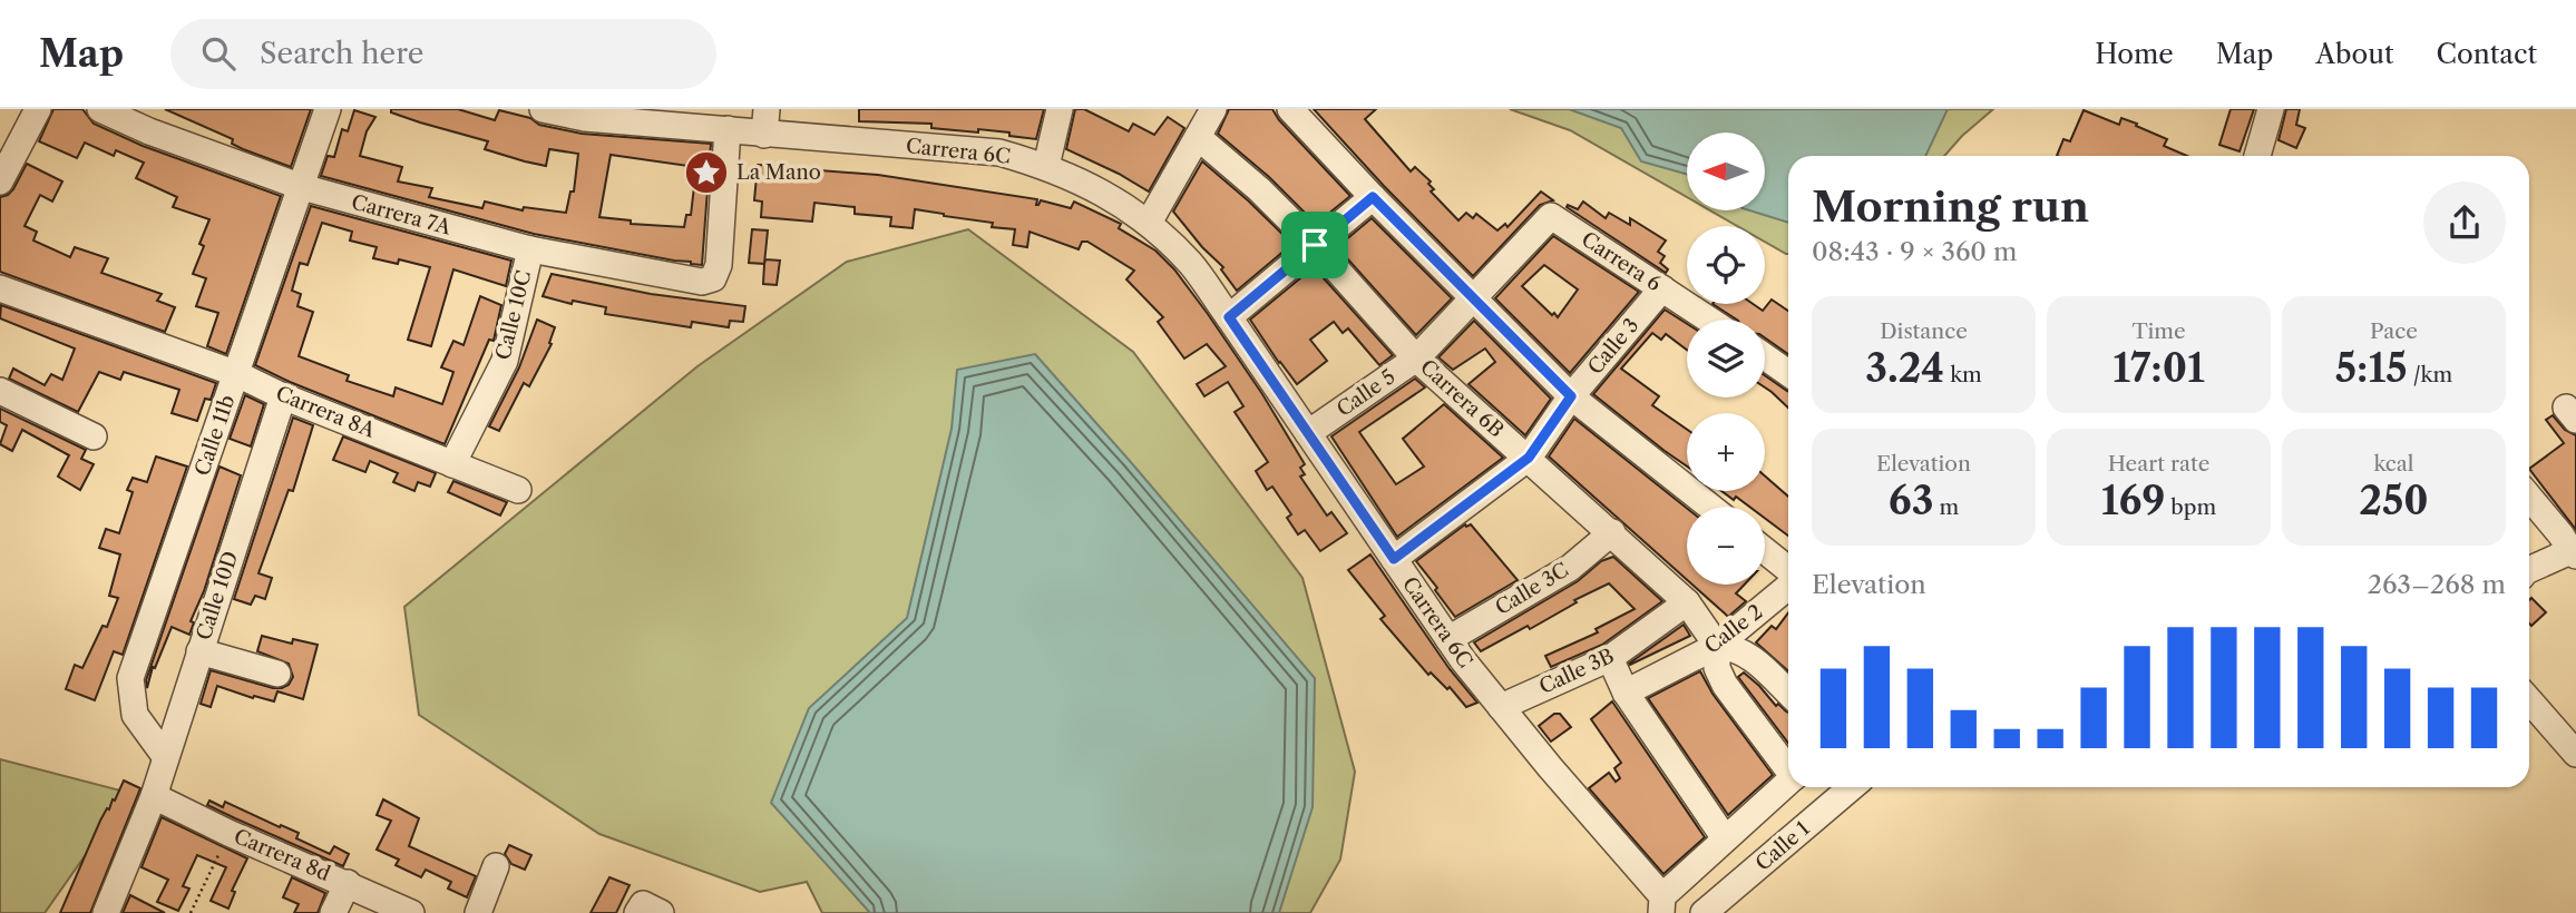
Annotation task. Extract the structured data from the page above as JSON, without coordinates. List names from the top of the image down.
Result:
{
  "streets": {
    "street": [
      "Carrera 6C",
      "Carrera 7A",
      "Carrera 6",
      "Calle 10C",
      "Calle 3",
      "Calle 5",
      "Carrera 6B",
      "Carrera 8A",
      "Calle 11b",
      "Calle 3C",
      "Calle 10D",
      "Calle 2",
      "Calle 3B",
      "Calle 1",
      "Carrera 8d"
    ]
  },
  "crossings": [
    ["Carrera 6C", "Carrera 7A"],
    ["Carrera 6C", "Calle 3"],
    ["Carrera 6C", "Calle 5"],
    ["Carrera 6C", "Calle 3C"],
    ["Carrera 6C", "Calle 3B"],
    ["Carrera 7A", "Calle 10C"],
    ["Carrera 7A", "Calle 11b"],
    ["Carrera 6", "Calle 3"],
    ["Carrera 6", "Calle 5"],
    ["Calle 10C", "Carrera 8A"],
    ["Calle 3", "Carrera 6B"],
    ["Calle 5", "Carrera 6B"],
    ["Carrera 6B", "Calle 3C"],
    ["Carrera 6B", "Calle 2"],
    ["Carrera 6B", "Calle 3B"],
    ["Carrera 8A", "Calle 11b"],
    ["Carrera 8A", "Calle 10D"],
    ["Calle 11b", "Calle 10D"],
    ["Calle 10D", "Carrera 8d"]
  ],
  "places": {
    "place": ["La Mano"]
  },
  "north": "left",
  "page": {
    "header": "Map",
    "search": "Search here",
    "nav": [
      "Home",
      "Map",
      "About",
      "Contact"
    ],
    "map_buttons": ["+", "−"],
    "heading": ["Morning run", "08:43 · 9 × 360 m"],
    "stats": [
      ["Distance", "3.24 km"],
      ["Time", "17:01"],
      ["Pace", "5:15 /km"],
      ["Elevation", "63 m"],
      ["Heart rate", "169 bpm"],
      ["kcal", "250"]
    ],
    "chart": ["Elevation", "263–268 m"]
  }
}
